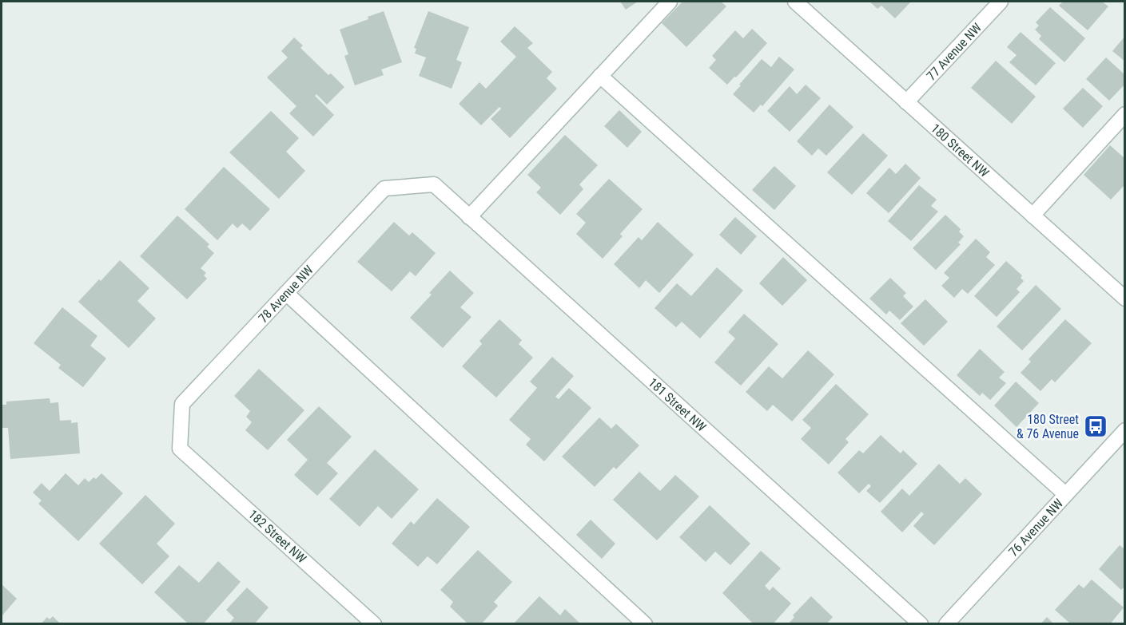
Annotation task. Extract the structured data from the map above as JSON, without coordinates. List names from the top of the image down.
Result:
{
  "streets": {
    "street": [
      "77 Avenue NW",
      "180 Street NW",
      "78 Avenue NW",
      "181 Street NW",
      "76 Avenue NW",
      "182 Street NW"
    ]
  },
  "crossings": [
    ["77 Avenue NW", "180 Street NW"],
    ["78 Avenue NW", "181 Street NW"],
    ["78 Avenue NW", "182 Street NW"]
  ],
  "places": {
    "bus stop": ["180 Street & 76 Avenue"]
  }
}
